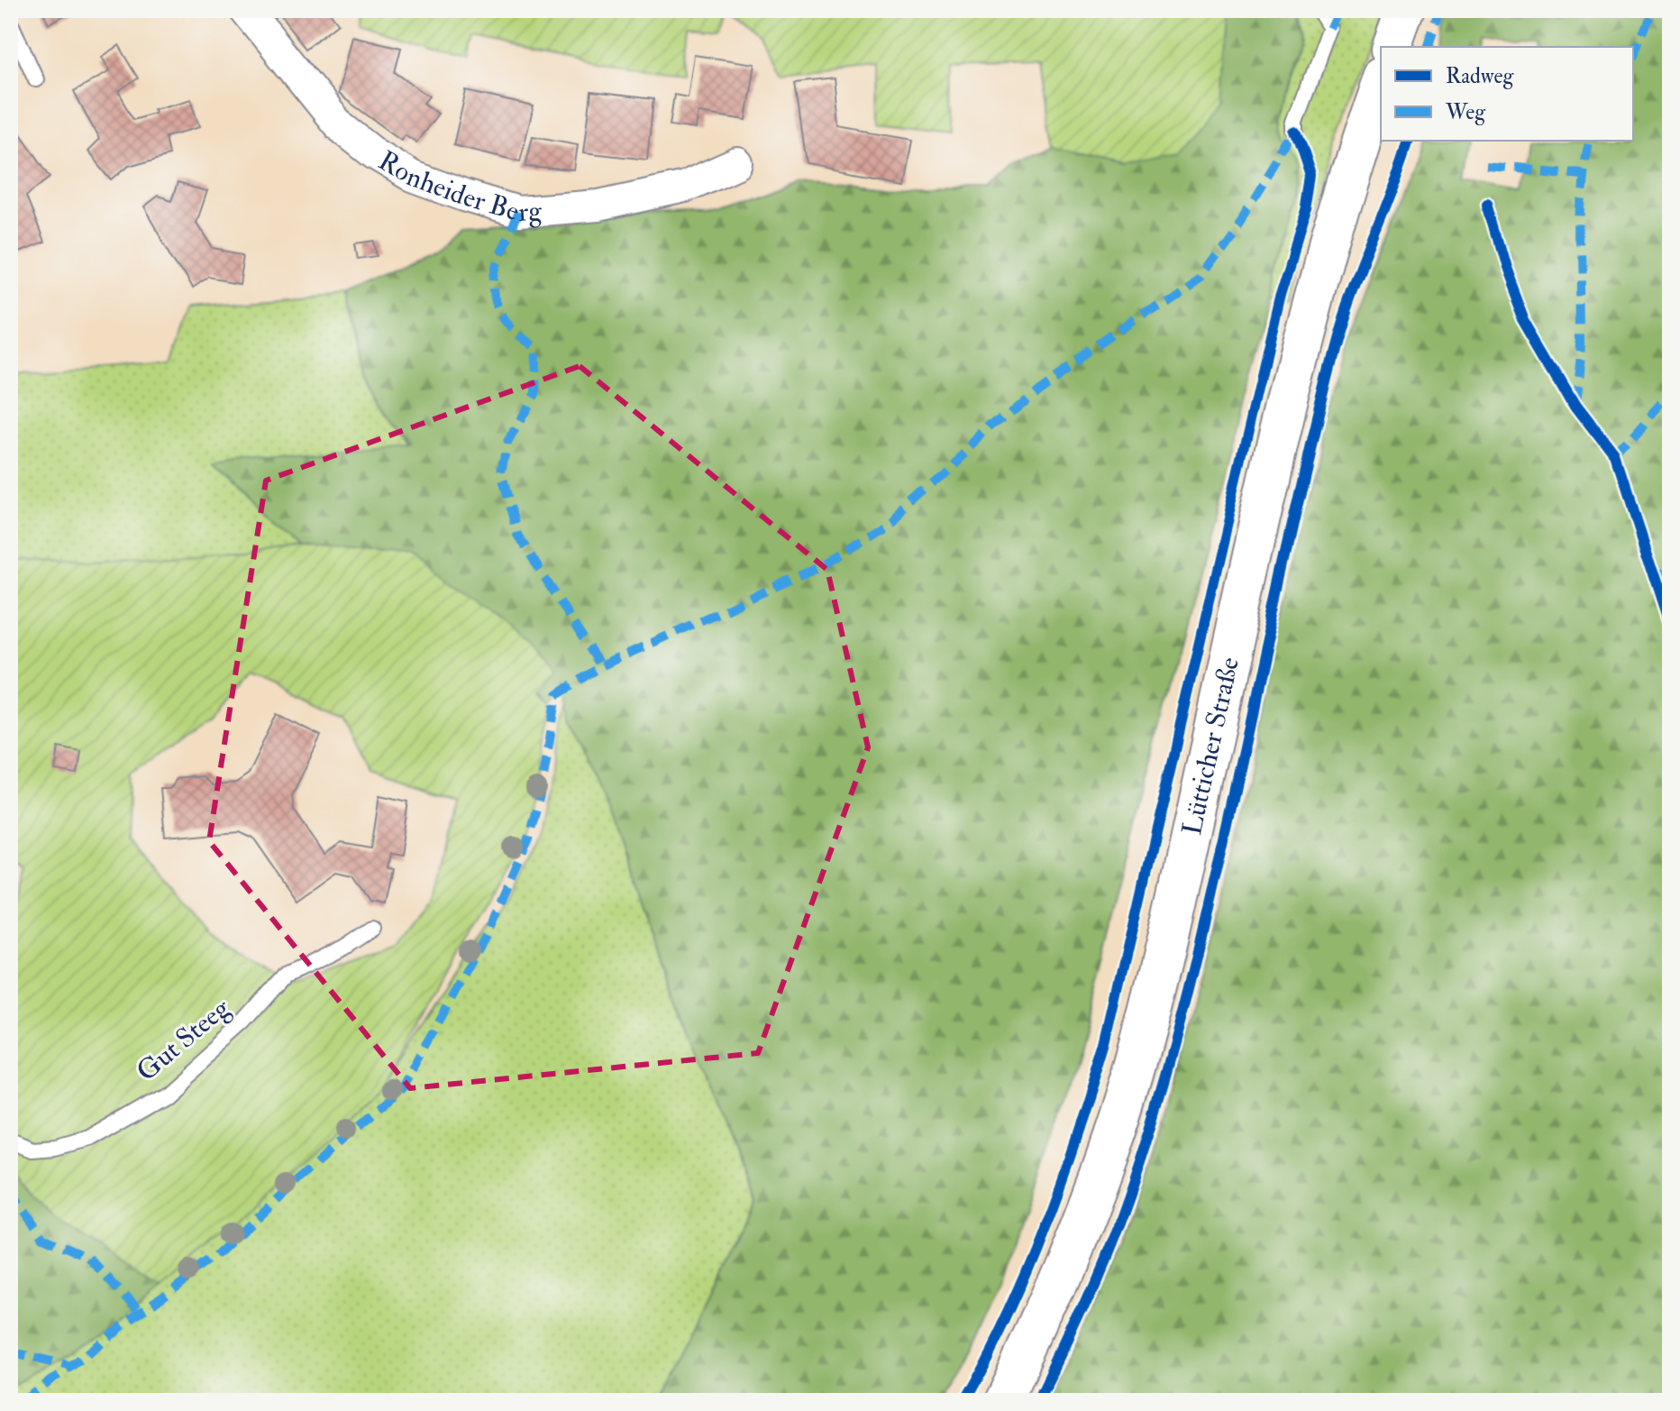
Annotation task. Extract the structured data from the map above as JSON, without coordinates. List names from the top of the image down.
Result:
{
  "streets": {
    "main road": ["Lütticher Straße"],
    "street": ["Ronheider Berg"],
    "lane": ["Gut Steeg"]
  },
  "legend": ["Radweg", "Weg"]
}
